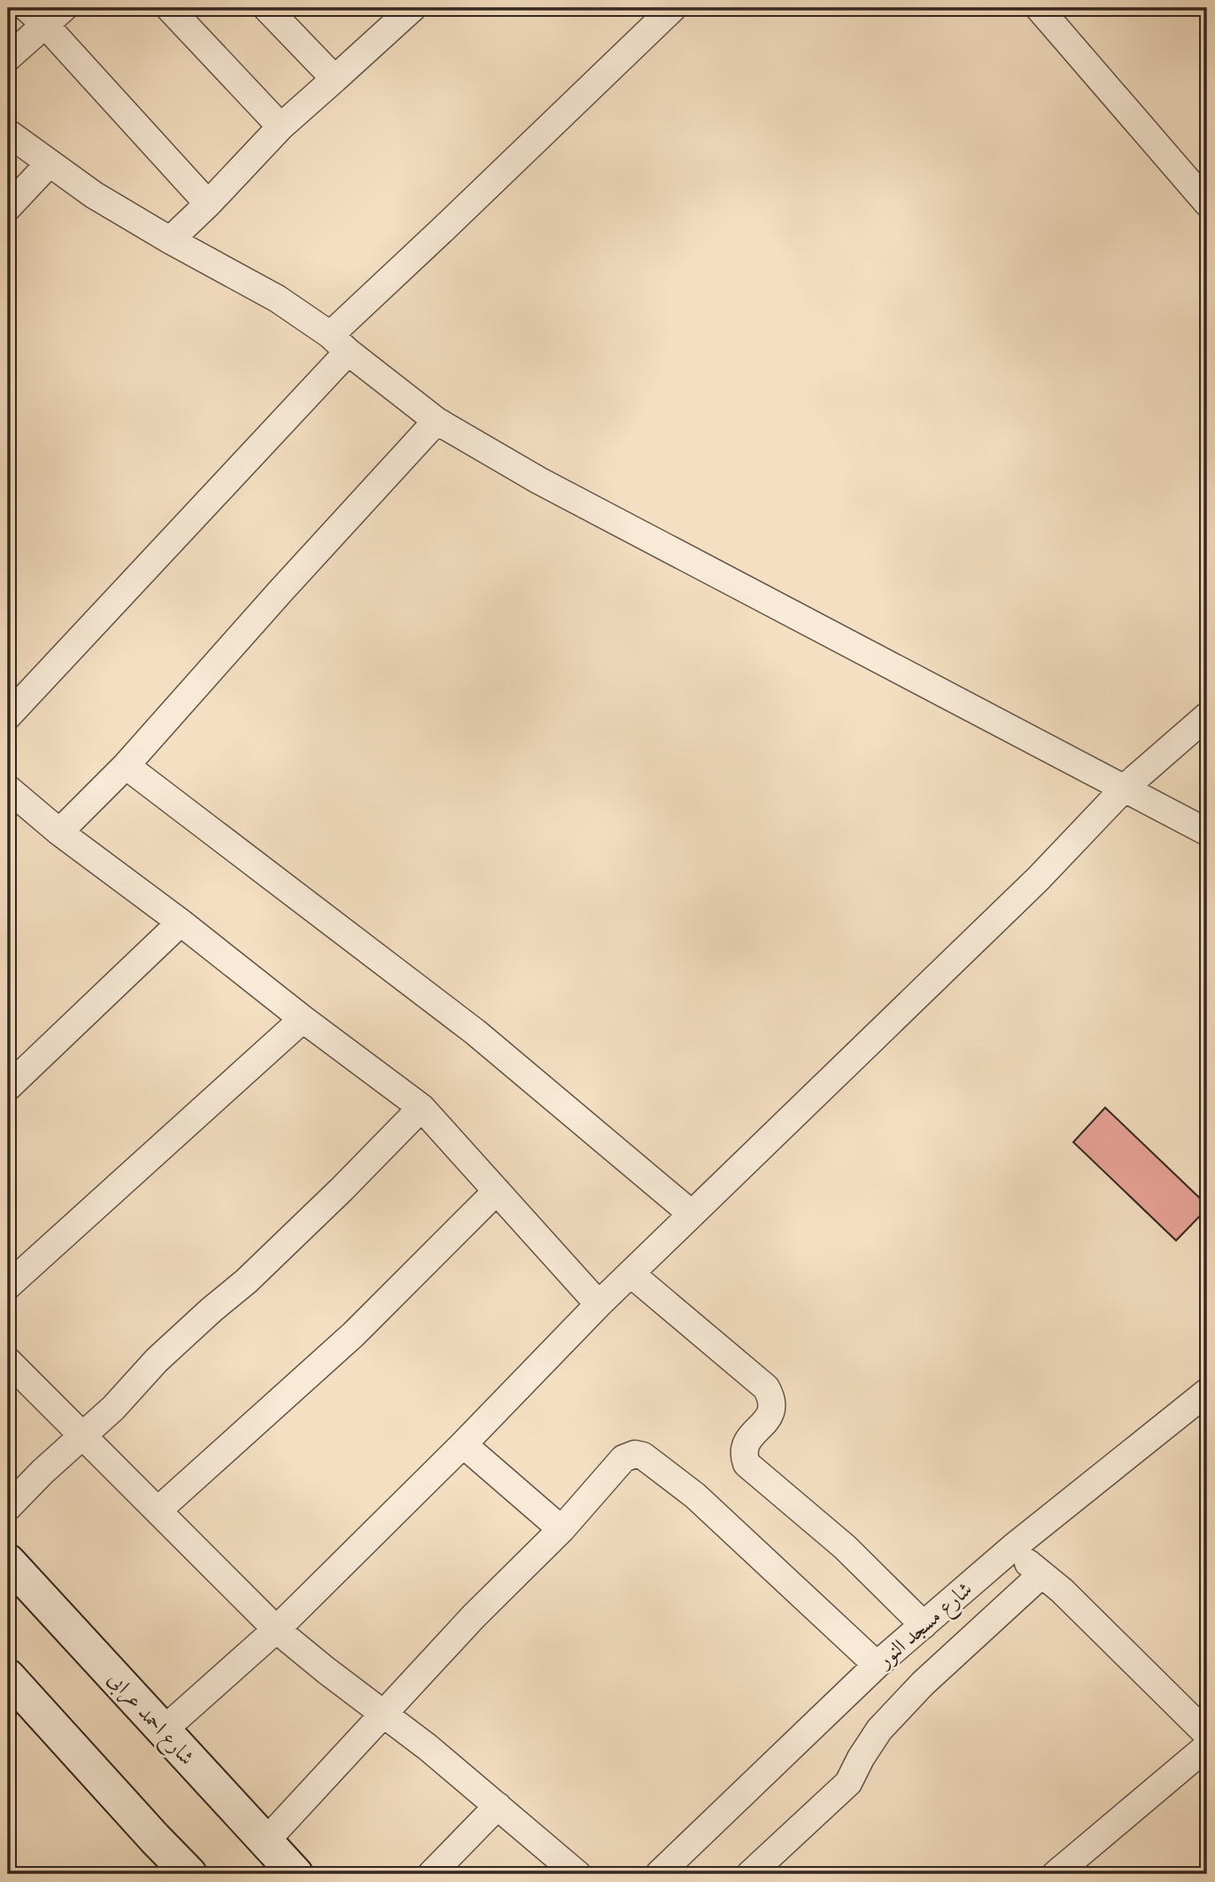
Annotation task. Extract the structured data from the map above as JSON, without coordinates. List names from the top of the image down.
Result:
{
  "streets": {
    "main road": ["شارع احمد عرابى"],
    "street": ["شارع مسجد النور"]
  }
}
